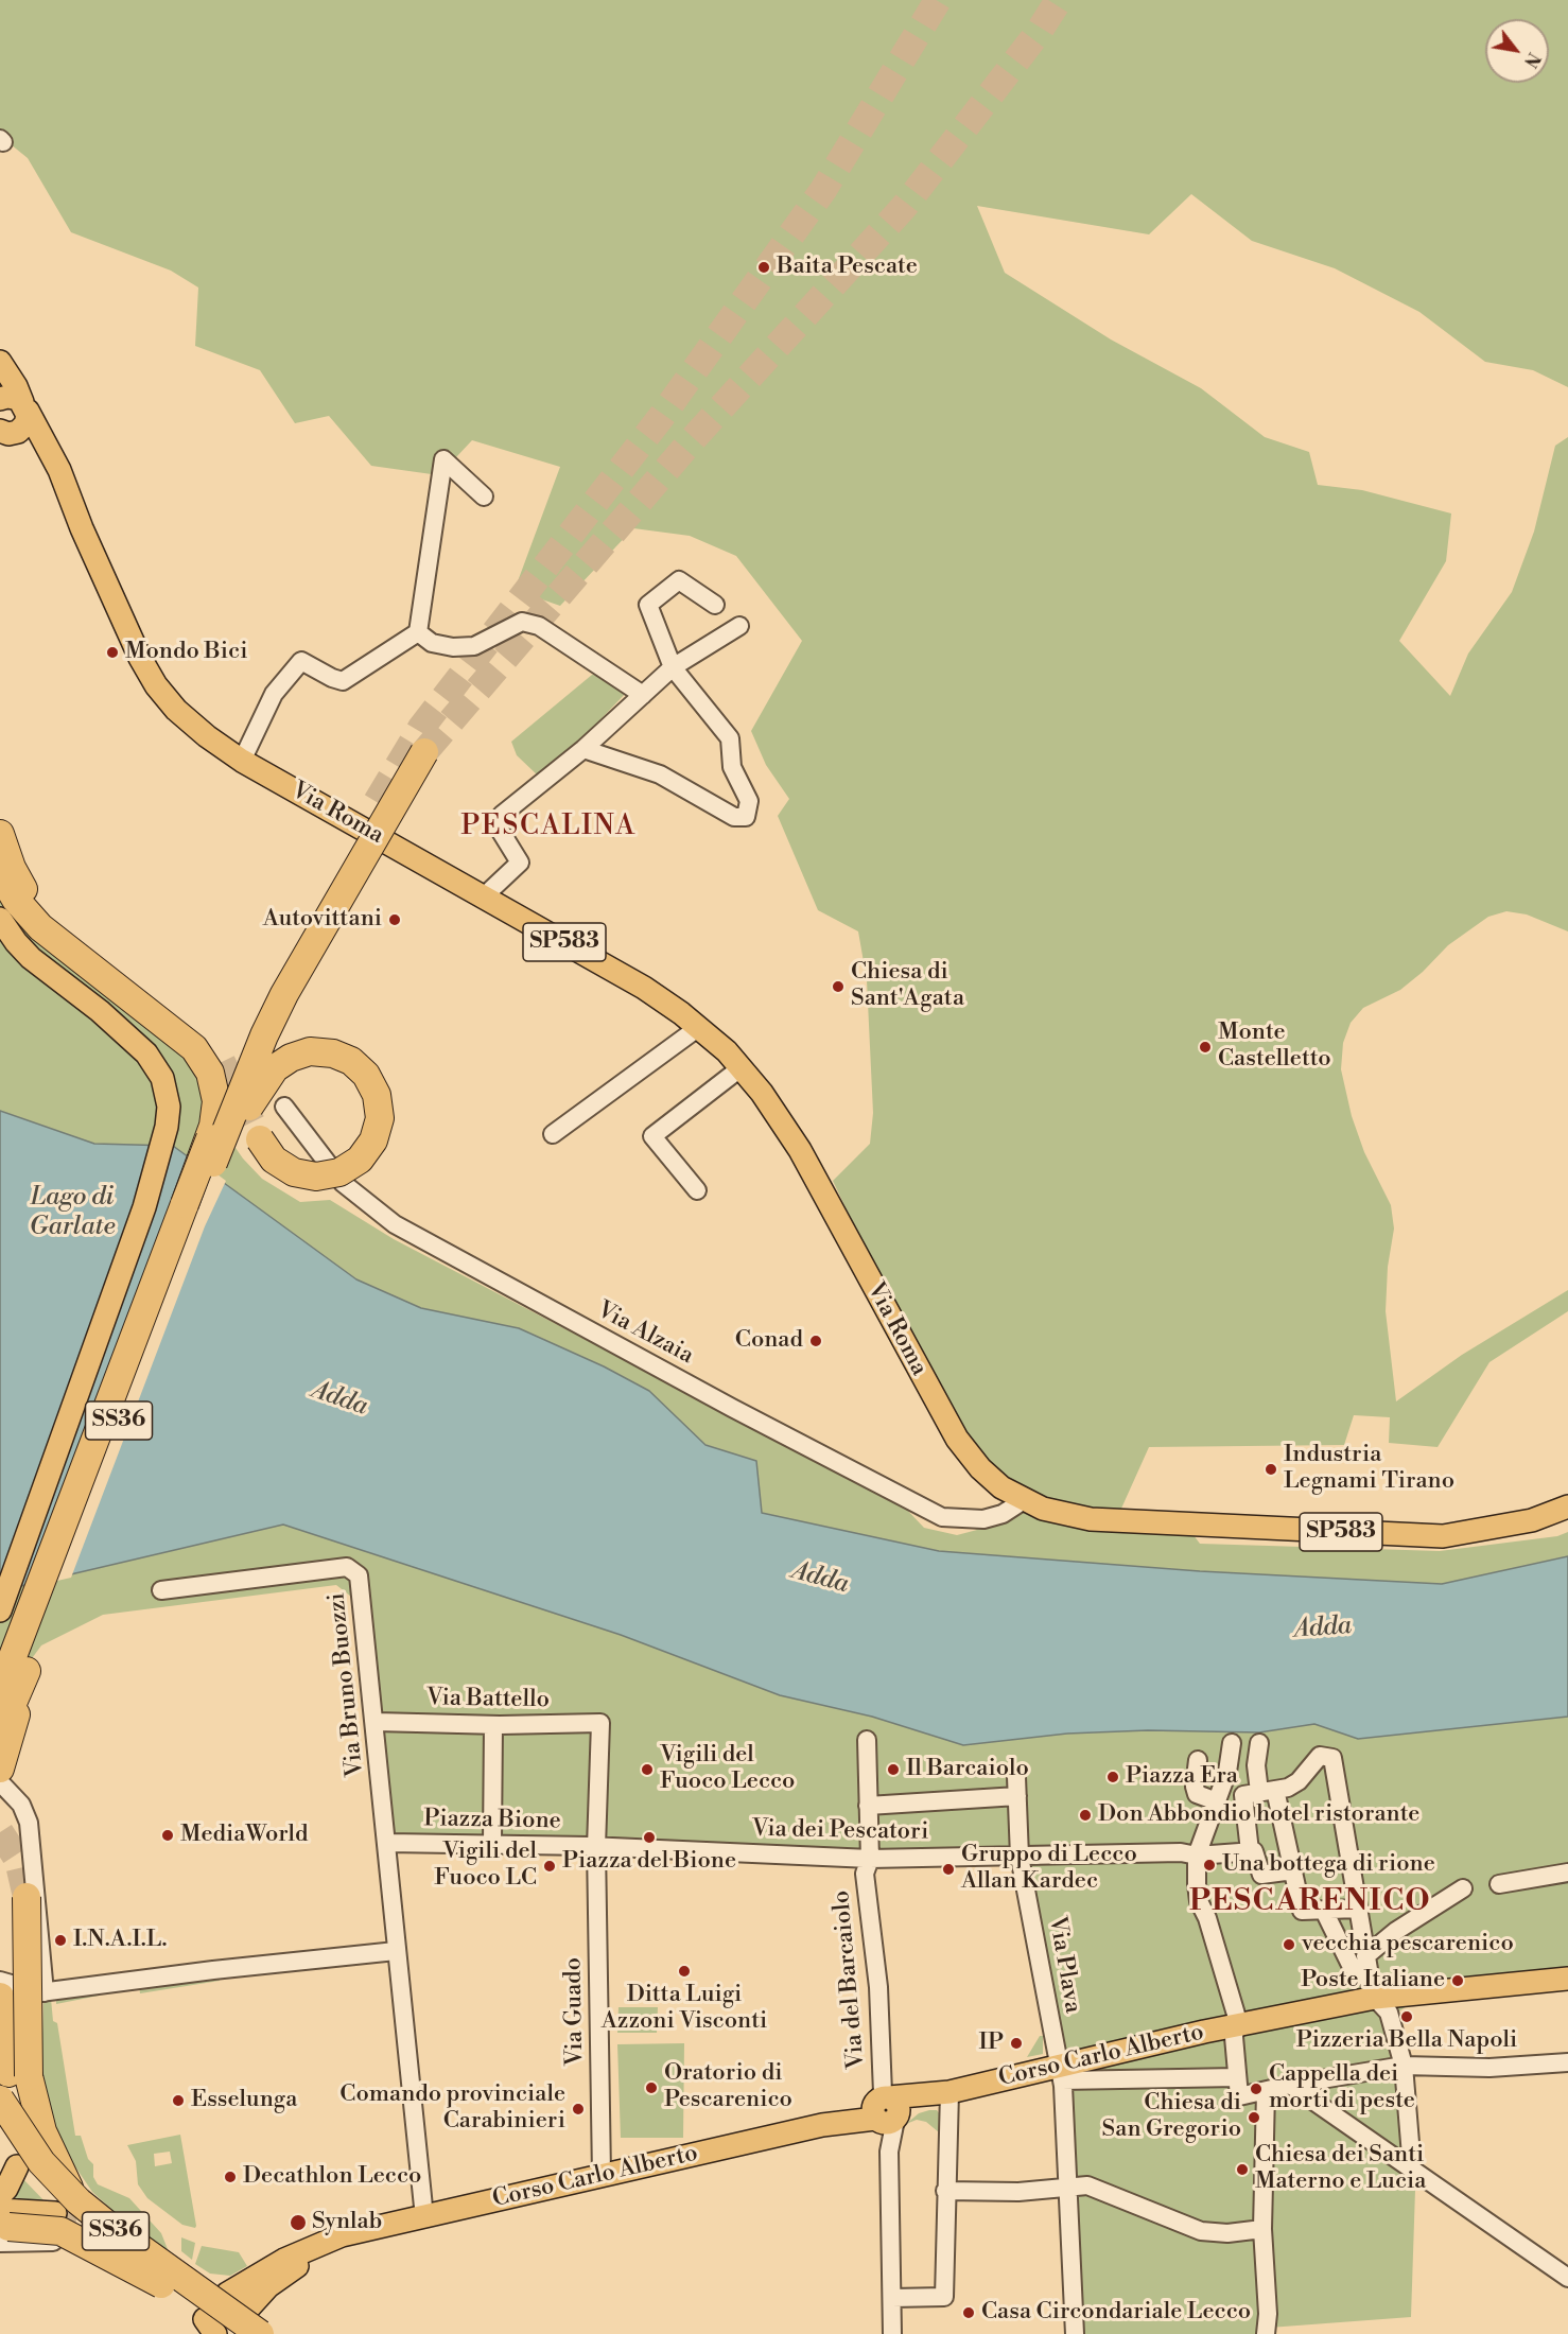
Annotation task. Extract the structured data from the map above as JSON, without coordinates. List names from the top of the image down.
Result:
{
  "streets": {
    "highway": ["SS36"],
    "main road": ["Via Roma", "SP583", "Corso Carlo Alberto"],
    "street": [
      "Via Alzaia",
      "Via Bruno Buozzi",
      "Via Battello",
      "Piazza Bione",
      "Via dei Pescatori",
      "Via Plava",
      "Via del Barcaiolo",
      "Via Guado"
    ]
  },
  "crossings": [
    ["Via Roma", "Via Alzaia"],
    ["Via Bruno Buozzi", "Via Battello"],
    ["Via Bruno Buozzi", "Piazza Bione"],
    ["Via Bruno Buozzi", "Corso Carlo Alberto"],
    ["Via Battello", "Via Guado"],
    ["Piazza Bione", "Via dei Pescatori"],
    ["Piazza Bione", "Via Guado"],
    ["Via dei Pescatori", "Via Plava"],
    ["Via dei Pescatori", "Via del Barcaiolo"],
    ["Via dei Pescatori", "Via Guado"],
    ["Via Plava", "Corso Carlo Alberto"],
    ["Via del Barcaiolo", "Corso Carlo Alberto"],
    ["Via Guado", "Corso Carlo Alberto"]
  ],
  "districts": ["PESCALINA", "PESCARENICO"],
  "water": ["Lago di Garlate", "Adda"],
  "places": [
    "Baita Pescate",
    "Mondo Bici",
    "Autovittani",
    "Chiesa di Sant'Agata",
    "Monte Castelletto",
    "Conad",
    "Industria Legnami Tirano",
    "Vigili del Fuoco Lecco",
    "Il Barcaiolo",
    "Piazza Era",
    "Don Abbondio hotel ristorante",
    "MediaWorld",
    "Piazza del Bione",
    "Una bottega di rione",
    "Vigili del Fuoco LC",
    "Gruppo di Lecco Allan Kardec",
    "I.N.A.I.L.",
    "vecchia pescarenico",
    "Ditta Luigi Azzoni Visconti",
    "Poste Italiane",
    "Pizzeria Bella Napoli",
    "IP",
    "Oratorio di Pescarenico",
    "Cappella dei morti di peste",
    "Esselunga",
    "Comando provinciale Carabinieri",
    "Chiesa di San Gregorio",
    "Chiesa dei Santi Materno e Lucia",
    "Decathlon Lecco",
    "Synlab",
    "Casa Circondariale Lecco"
  ],
  "north": "bottom right"
}
